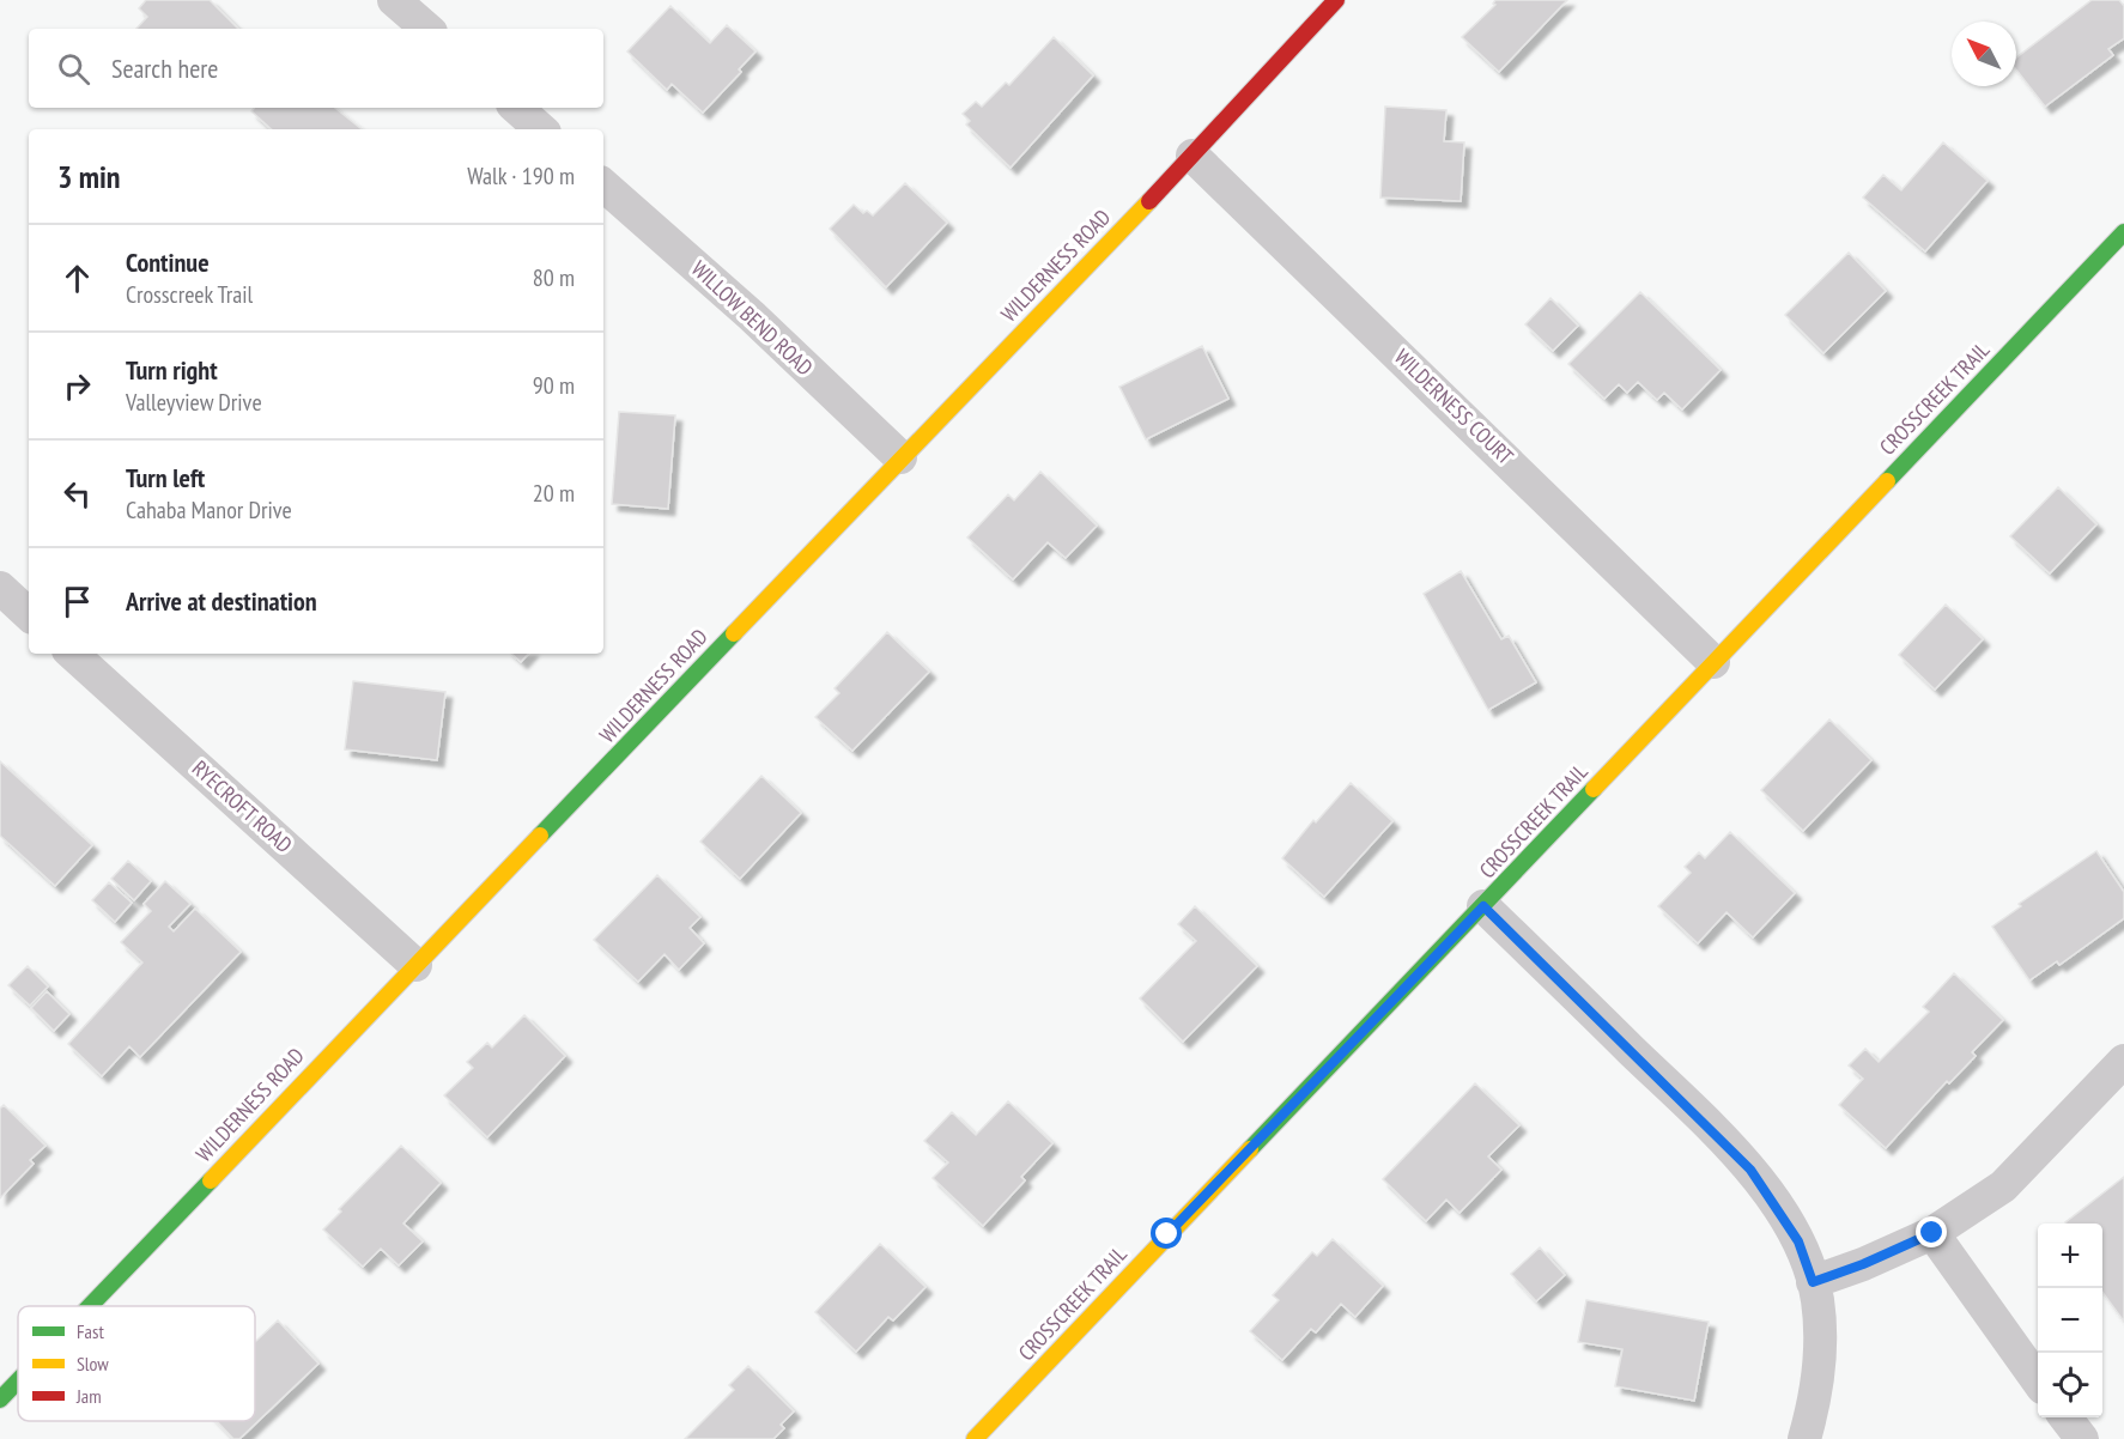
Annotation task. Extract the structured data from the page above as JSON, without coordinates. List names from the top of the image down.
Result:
{
  "streets": {
    "street": [
      "WILDERNESS ROAD",
      "WILLOW BEND ROAD",
      "CROSSCREEK TRAIL",
      "WILDERNESS COURT",
      "RYECROFT ROAD"
    ]
  },
  "crossings": [
    ["WILDERNESS ROAD", "WILLOW BEND ROAD"],
    ["WILDERNESS ROAD", "WILDERNESS COURT"],
    ["WILDERNESS ROAD", "RYECROFT ROAD"],
    ["CROSSCREEK TRAIL", "WILDERNESS COURT"]
  ],
  "legend": ["Fast", "Slow", "Jam"],
  "north": "top left",
  "page": {
    "search": "Search here",
    "heading": ["3 min", "Walk · 190 m"],
    "list": [
      ["Continue", "Crosscreek Trail", "80 m"],
      ["Turn right", "Valleyview Drive", "90 m"],
      ["Turn left", "Cahaba Manor Drive", "20 m"],
      "Arrive at destination"
    ],
    "map_buttons": ["+", "−"]
  }
}
